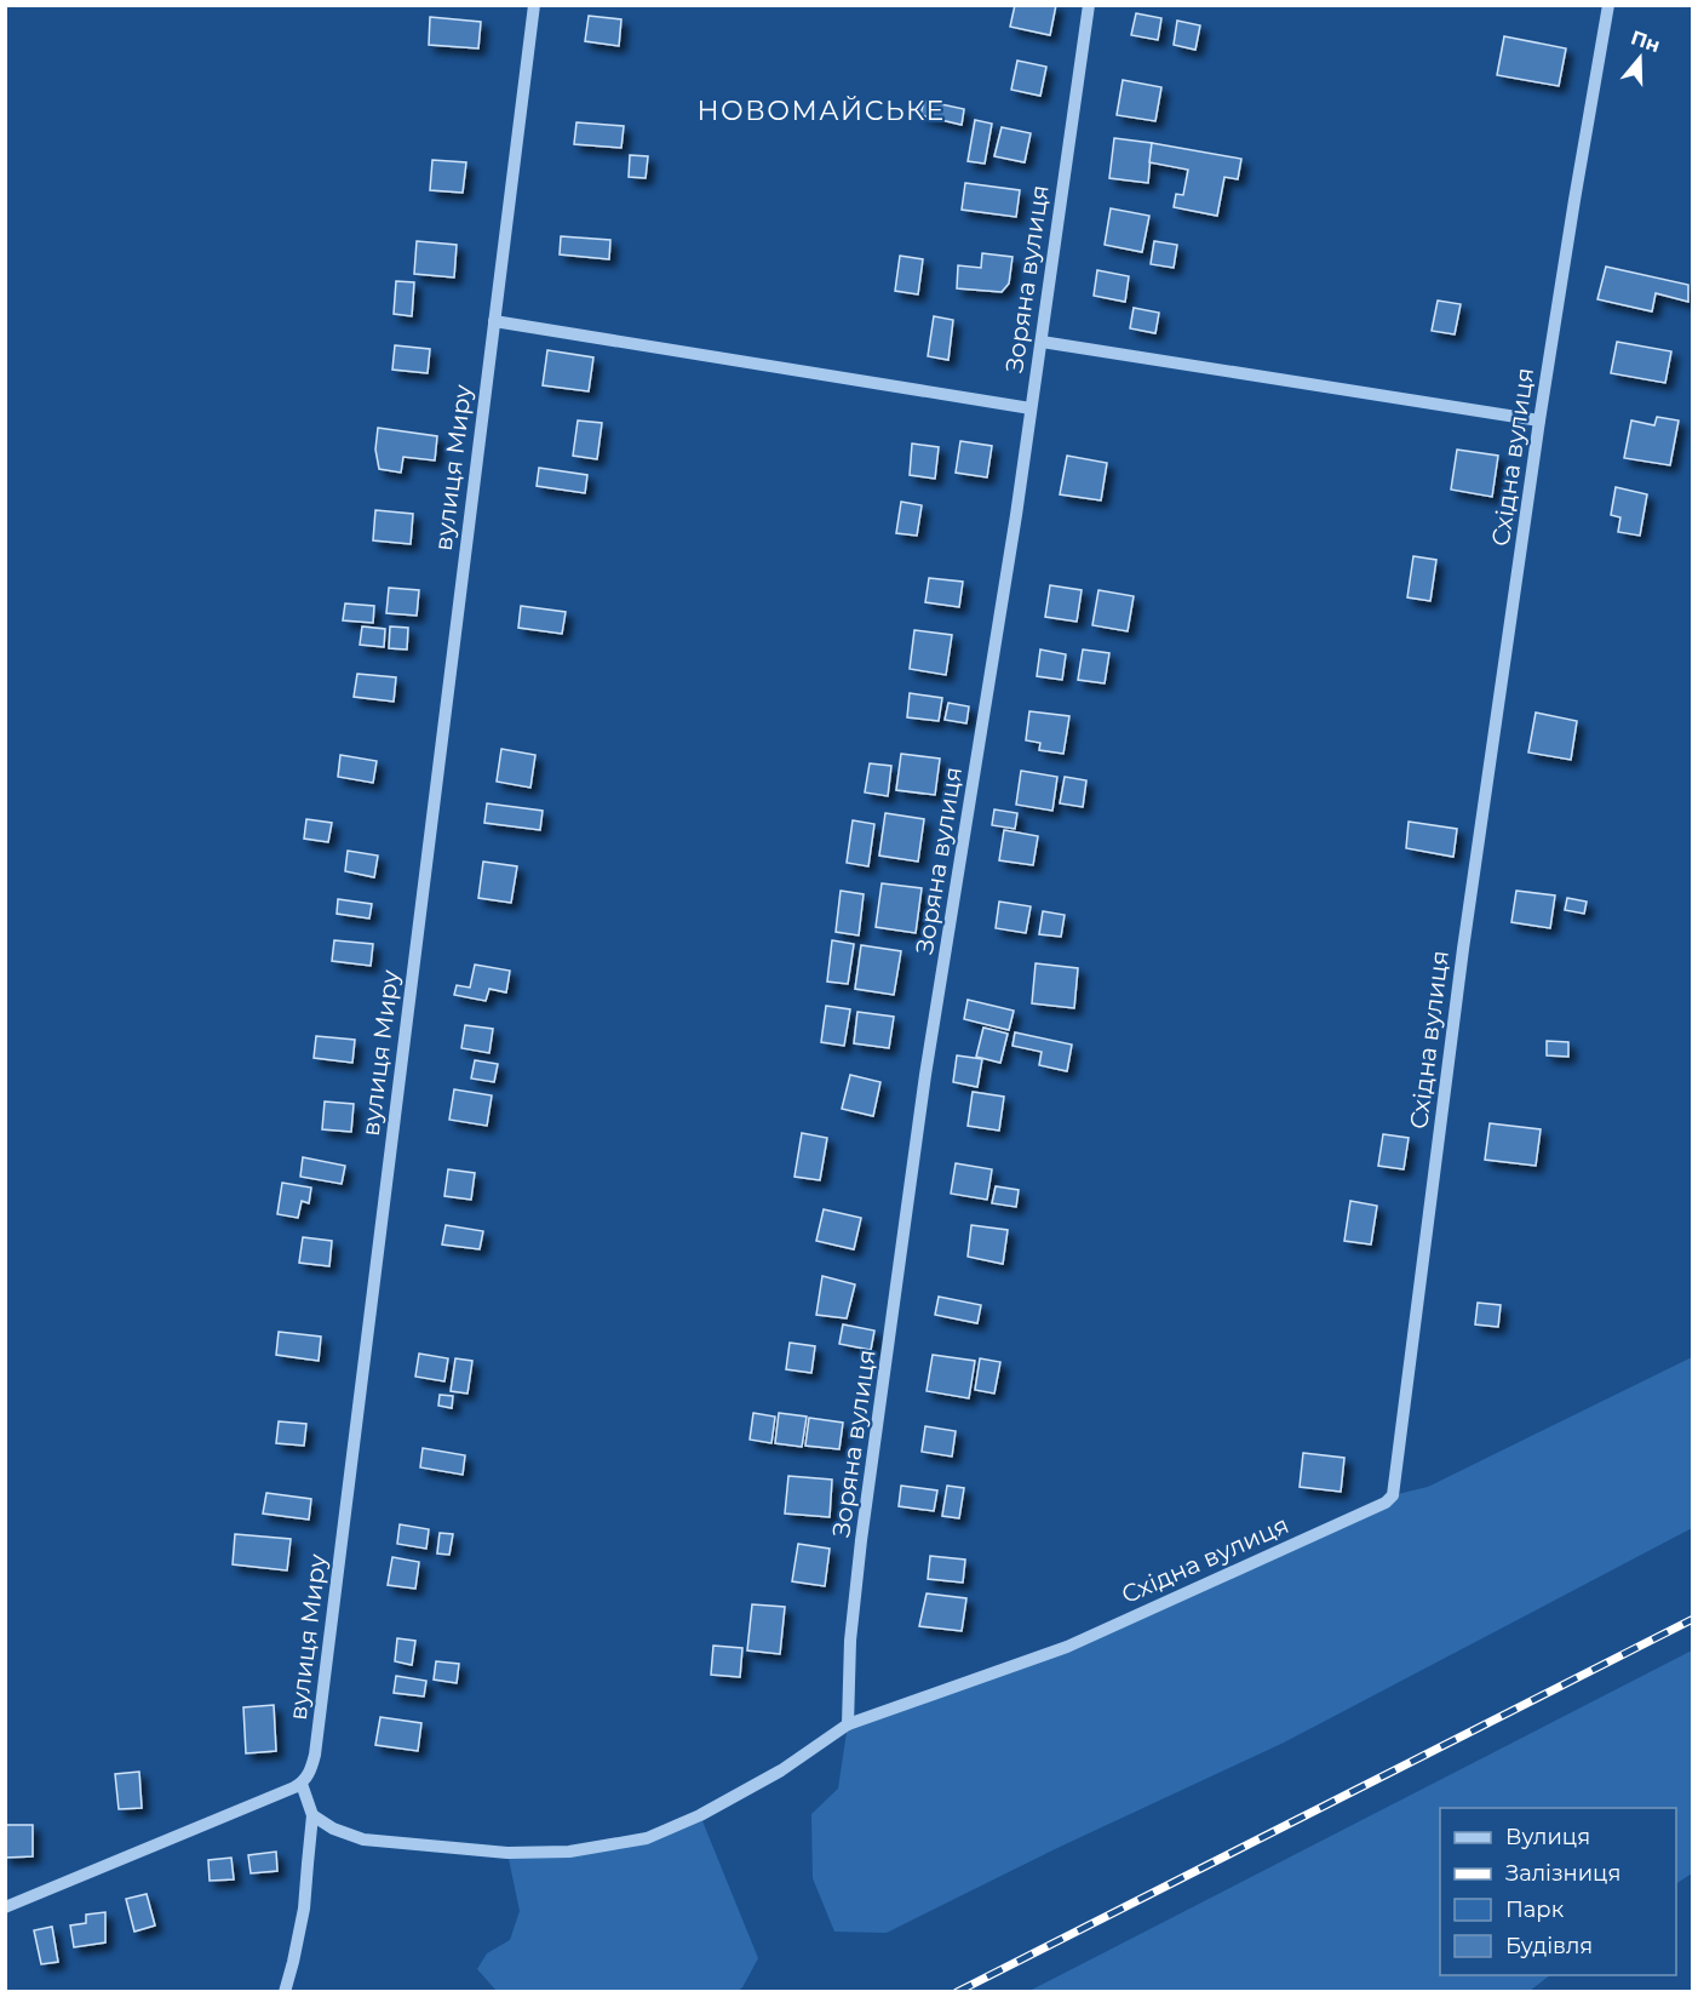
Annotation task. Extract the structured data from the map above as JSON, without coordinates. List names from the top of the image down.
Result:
{
  "streets": {
    "street": ["Зоряна вулиця", "Східна вулиця", "вулиця Миру"]
  },
  "crossings": [
    ["Зоряна вулиця", "Східна вулиця"]
  ],
  "districts": ["НОВОМАЙСЬКЕ"],
  "legend": [
    "Вулиця",
    "Залізниця",
    "Парк",
    "Будівля"
  ],
  "north": "top"
}
